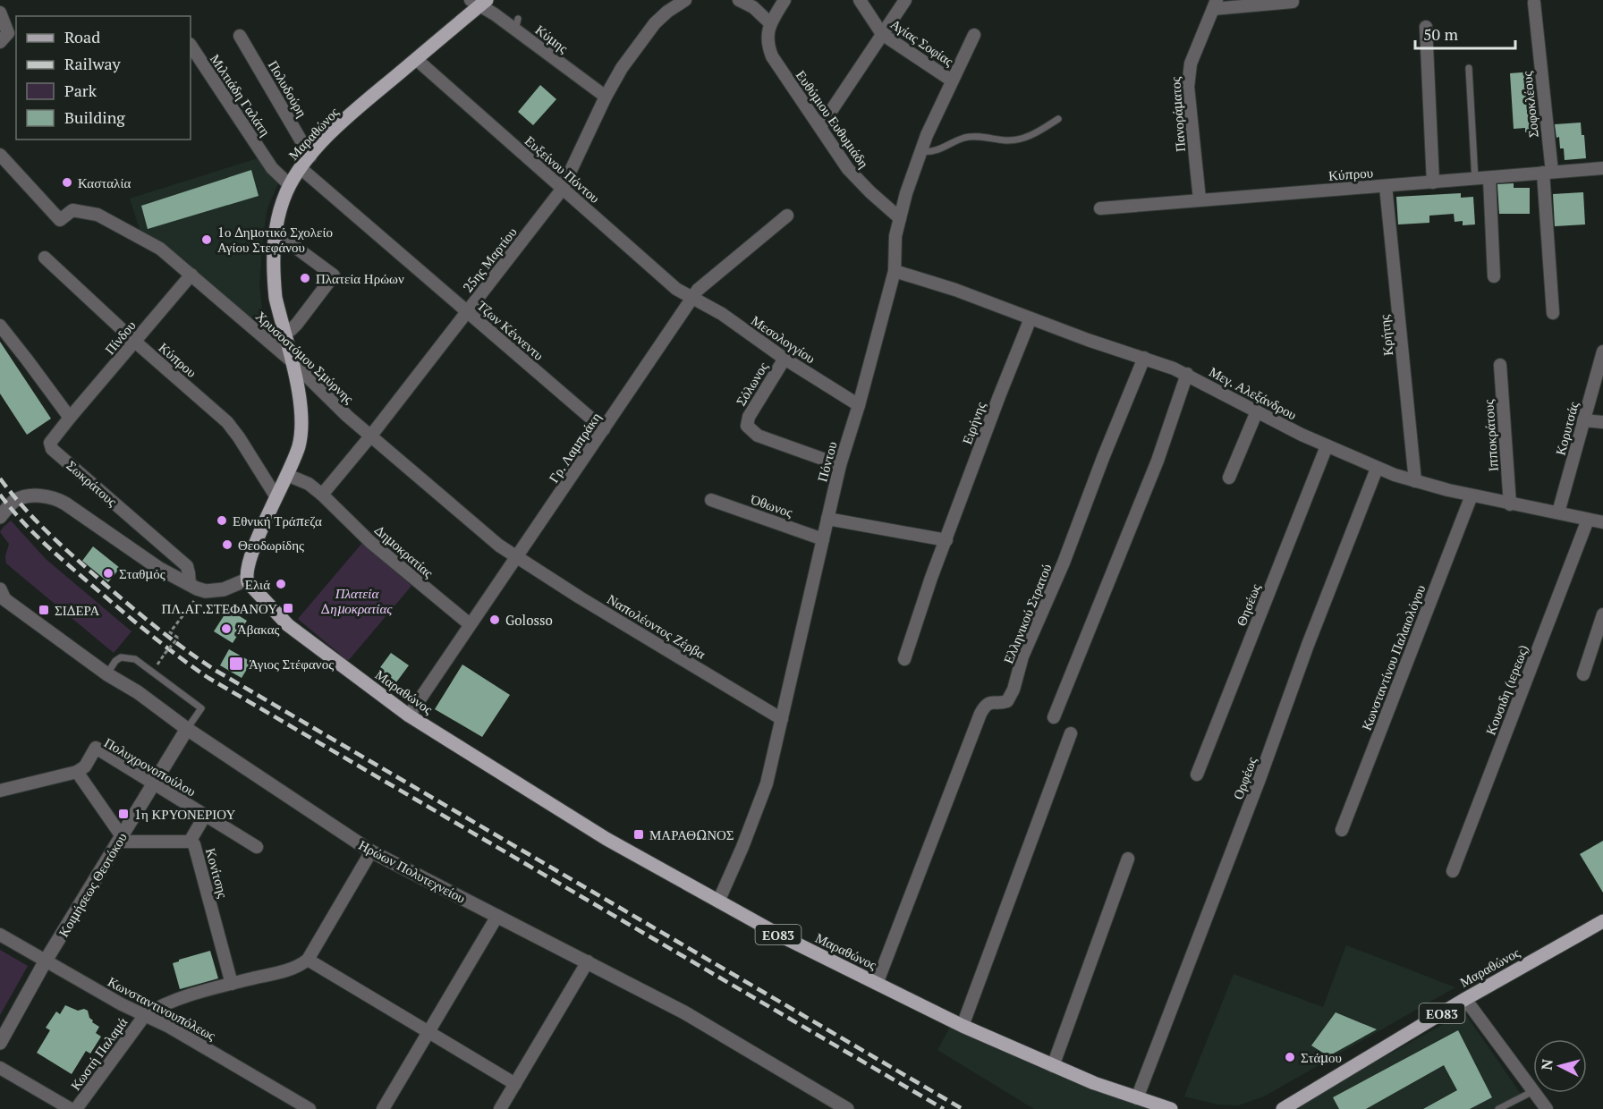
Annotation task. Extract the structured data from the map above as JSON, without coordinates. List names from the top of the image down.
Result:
{
  "streets": {
    "main road": ["Μαραθώνος", "ΕΟ83"],
    "street": [
      "Κύμης",
      "Αγίας Σοφίας",
      "Πολυδούρη",
      "Μιλτιάδη Γαλάτη",
      "Σοφοκλέους",
      "Πανοράματος",
      "Ευθύμιου Ευθυμιάδη",
      "Ευξείνου Πόντου",
      "Κύπρου",
      "25ης Μαρτίου",
      "Τζων Κέννεντυ",
      "Κρήτης",
      "Πίνδου",
      "Μεσολογγίου",
      "Χρυσοστόμου Σμύρνης",
      "Σόλωνος",
      "Μεγ. Αλεξάνδρου",
      "Ειρήνης",
      "Κορυτσάς",
      "Ιπποκράτους",
      "Γρ. Λαμπράκη",
      "Πόντου",
      "Σωκράτους",
      "Όθωνος",
      "Δημοκρατίας",
      "Θησέως",
      "Ελληνικού Στρατού",
      "Ναπολέοντος Ζέρβα",
      "Κωνσταντίνου Παλαιολόγου",
      "Κουσιδη (ιερεως)",
      "Πολυχρονοπούλου",
      "Ορφέως",
      "Ηρώων Πολυτεχνείου",
      "Κονίτσης",
      "Κοιμήσεως Θεοτόκου",
      "Κωνσταντινουπόλεως",
      "Κωστή Παλαμά"
    ]
  },
  "crossings": [
    ["Κύμης", "Μαραθώνος"],
    ["Κύμης", "25ης Μαρτίου"],
    ["Αγίας Σοφίας", "Πόντου"],
    ["Πολυδούρη", "Μαραθώνος"],
    ["Μιλτιάδη Γαλάτη", "Μαραθώνος"],
    ["Σοφοκλέους", "Κύπρου"],
    ["Πανοράματος", "Κύπρου"],
    ["Ευθύμιου Ευθυμιάδη", "Πόντου"],
    ["Μαραθώνος", "Ευξείνου Πόντου"],
    ["Μαραθώνος", "Κύπρου"],
    ["Μαραθώνος", "Τζων Κέννεντυ"],
    ["Μαραθώνος", "Χρυσοστόμου Σμύρνης"],
    ["Μαραθώνος", "Γρ. Λαμπράκη"],
    ["Μαραθώνος", "Πόντου"],
    ["Μαραθώνος", "Ελληνικού Στρατού"],
    ["Μαραθώνος", "Ορφέως"],
    ["Ευξείνου Πόντου", "25ης Μαρτίου"],
    ["Ευξείνου Πόντου", "Μεσολογγίου"],
    ["Ευξείνου Πόντου", "Γρ. Λαμπράκη"],
    ["Κύπρου", "Κρήτης"],
    ["Κύπρου", "Πίνδου"],
    ["25ης Μαρτίου", "Τζων Κέννεντυ"],
    ["25ης Μαρτίου", "Χρυσοστόμου Σμύρνης"],
    ["25ης Μαρτίου", "Δημοκρατίας"],
    ["Τζων Κέννεντυ", "Γρ. Λαμπράκη"],
    ["Κρήτης", "Μεγ. Αλεξάνδρου"],
    ["Πίνδου", "Χρυσοστόμου Σμύρνης"],
    ["Πίνδου", "Σωκράτους"],
    ["Μεσολογγίου", "Σόλωνος"],
    ["Μεσολογγίου", "Γρ. Λαμπράκη"],
    ["Μεσολογγίου", "Πόντου"],
    ["Χρυσοστόμου Σμύρνης", "Γρ. Λαμπράκη"],
    ["Χρυσοστόμου Σμύρνης", "Ναπολέοντος Ζέρβα"],
    ["Σόλωνος", "Πόντου"],
    ["Μεγ. Αλεξάνδρου", "Ειρήνης"],
    ["Μεγ. Αλεξάνδρου", "Κορυτσάς"],
    ["Μεγ. Αλεξάνδρου", "Ιπποκράτους"],
    ["Μεγ. Αλεξάνδρου", "Πόντου"],
    ["Μεγ. Αλεξάνδρου", "Θησέως"],
    ["Μεγ. Αλεξάνδρου", "Ελληνικού Στρατού"],
    ["Μεγ. Αλεξάνδρου", "Κωνσταντίνου Παλαιολόγου"],
    ["Μεγ. Αλεξάνδρου", "Κουσιδη (ιερεως)"],
    ["Μεγ. Αλεξάνδρου", "Ορφέως"],
    ["Γρ. Λαμπράκη", "Δημοκρατίας"],
    ["Γρ. Λαμπράκη", "Ναπολέοντος Ζέρβα"],
    ["Πόντου", "Όθωνος"],
    ["Πόντου", "Ναπολέοντος Ζέρβα"],
    ["Πολυχρονοπούλου", "Κοιμήσεως Θεοτόκου"],
    ["Ηρώων Πολυτεχνείου", "Κοιμήσεως Θεοτόκου"],
    ["Κονίτσης", "Κοιμήσεως Θεοτόκου"],
    ["Κοιμήσεως Θεοτόκου", "Κωνσταντινουπόλεως"],
    ["Κωνσταντινουπόλεως", "Κωστή Παλαμά"]
  ],
  "parks": ["Πλατεία Δημοκρατίας"],
  "places": {
    "other": [
      "Κασταλία",
      "1ο Δημοτικό Σχολείο Αγίου Στεφάνου",
      "Πλατεία Ηρώων",
      "Εθνική Τράπεζα",
      "Θεοδωρίδης",
      "Σταθμός",
      "Ελιά",
      "Golosso",
      "Άβακας",
      "Στάμου"
    ],
    "transit": [
      "ΠΛ.ΑΓ.ΣΤΕΦΑΝΟΥ",
      "ΣΙΔΕΡΑ",
      "Άγιος Στέφανος",
      "1η ΚΡΥΟΝΕΡΙΟΥ",
      "ΜΑΡΑΘΩΝΟΣ"
    ]
  },
  "legend": [
    "Road",
    "Railway",
    "Park",
    "Building"
  ],
  "scale_bar": "50 m",
  "north": "left"
}
